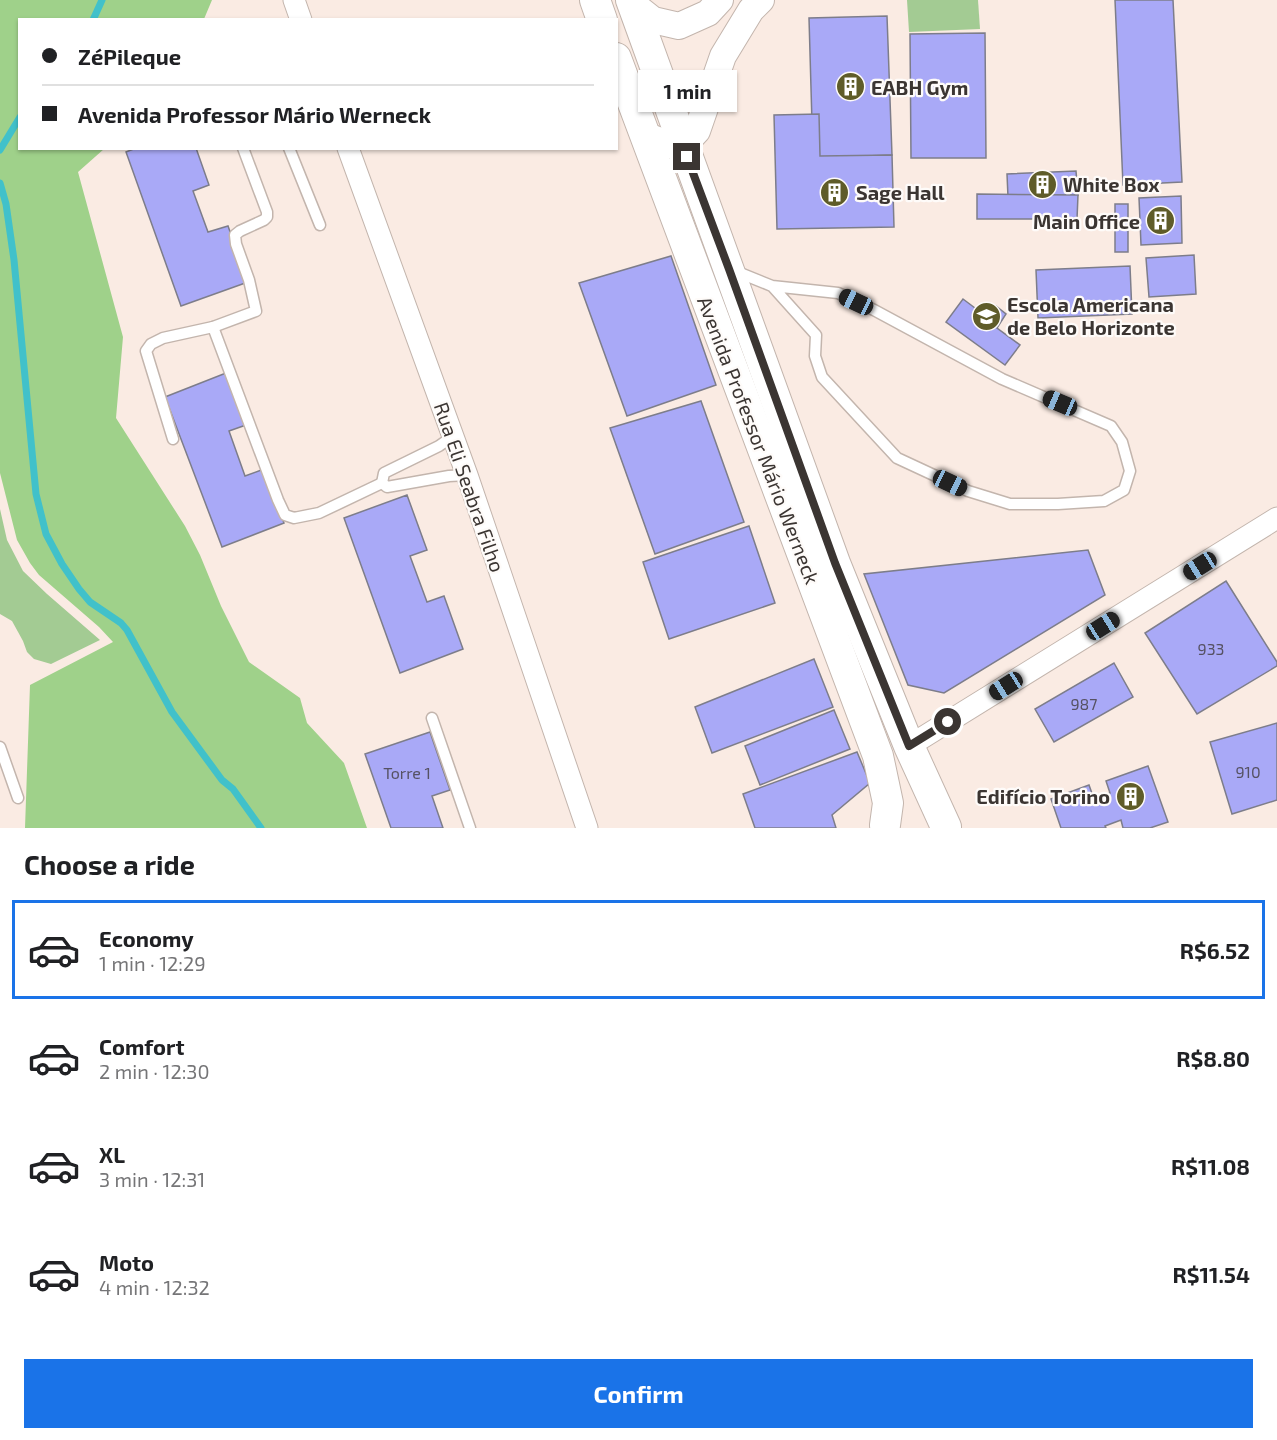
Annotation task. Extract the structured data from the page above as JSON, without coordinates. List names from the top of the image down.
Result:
{
  "streets": {
    "main road": ["Avenida Professor Mário Werneck"],
    "street": ["Rua Eli Seabra Filho"]
  },
  "places": {
    "building": [
      "EABH Gym",
      "White Box",
      "Sage Hall",
      "Main Office",
      "Edifício Torino"
    ],
    "school or university": ["Escola Americana de Belo Horizonte"]
  },
  "house_numbers": [
    "933",
    "987",
    "910",
    "Torre 1"
  ],
  "page": {
    "banner": ["ZéPileque", "Avenida Professor Mário Werneck"],
    "bubble": "1 min",
    "heading": "Choose a ride",
    "list": [
      {
        "name": "Economy",
        "note": "1 min · 12:29",
        "value": "R$6.52"
      },
      {
        "name": "Comfort",
        "note": "2 min · 12:30",
        "value": "R$8.80"
      },
      {
        "name": "XL",
        "note": "3 min · 12:31",
        "value": "R$11.08"
      },
      {
        "name": "Moto",
        "note": "4 min · 12:32",
        "value": "R$11.54"
      }
    ],
    "buttons": "Confirm"
  }
}
